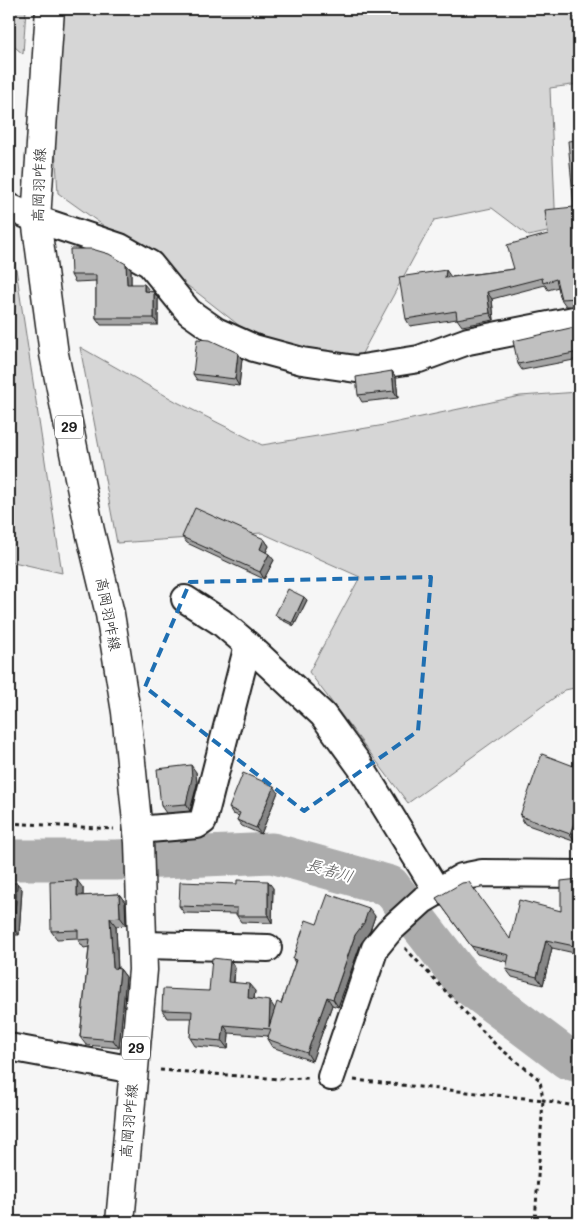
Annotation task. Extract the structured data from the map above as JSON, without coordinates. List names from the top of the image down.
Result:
{
  "streets": {
    "main road": ["高岡羽咋線", "29"]
  },
  "water": ["長者川"]
}
